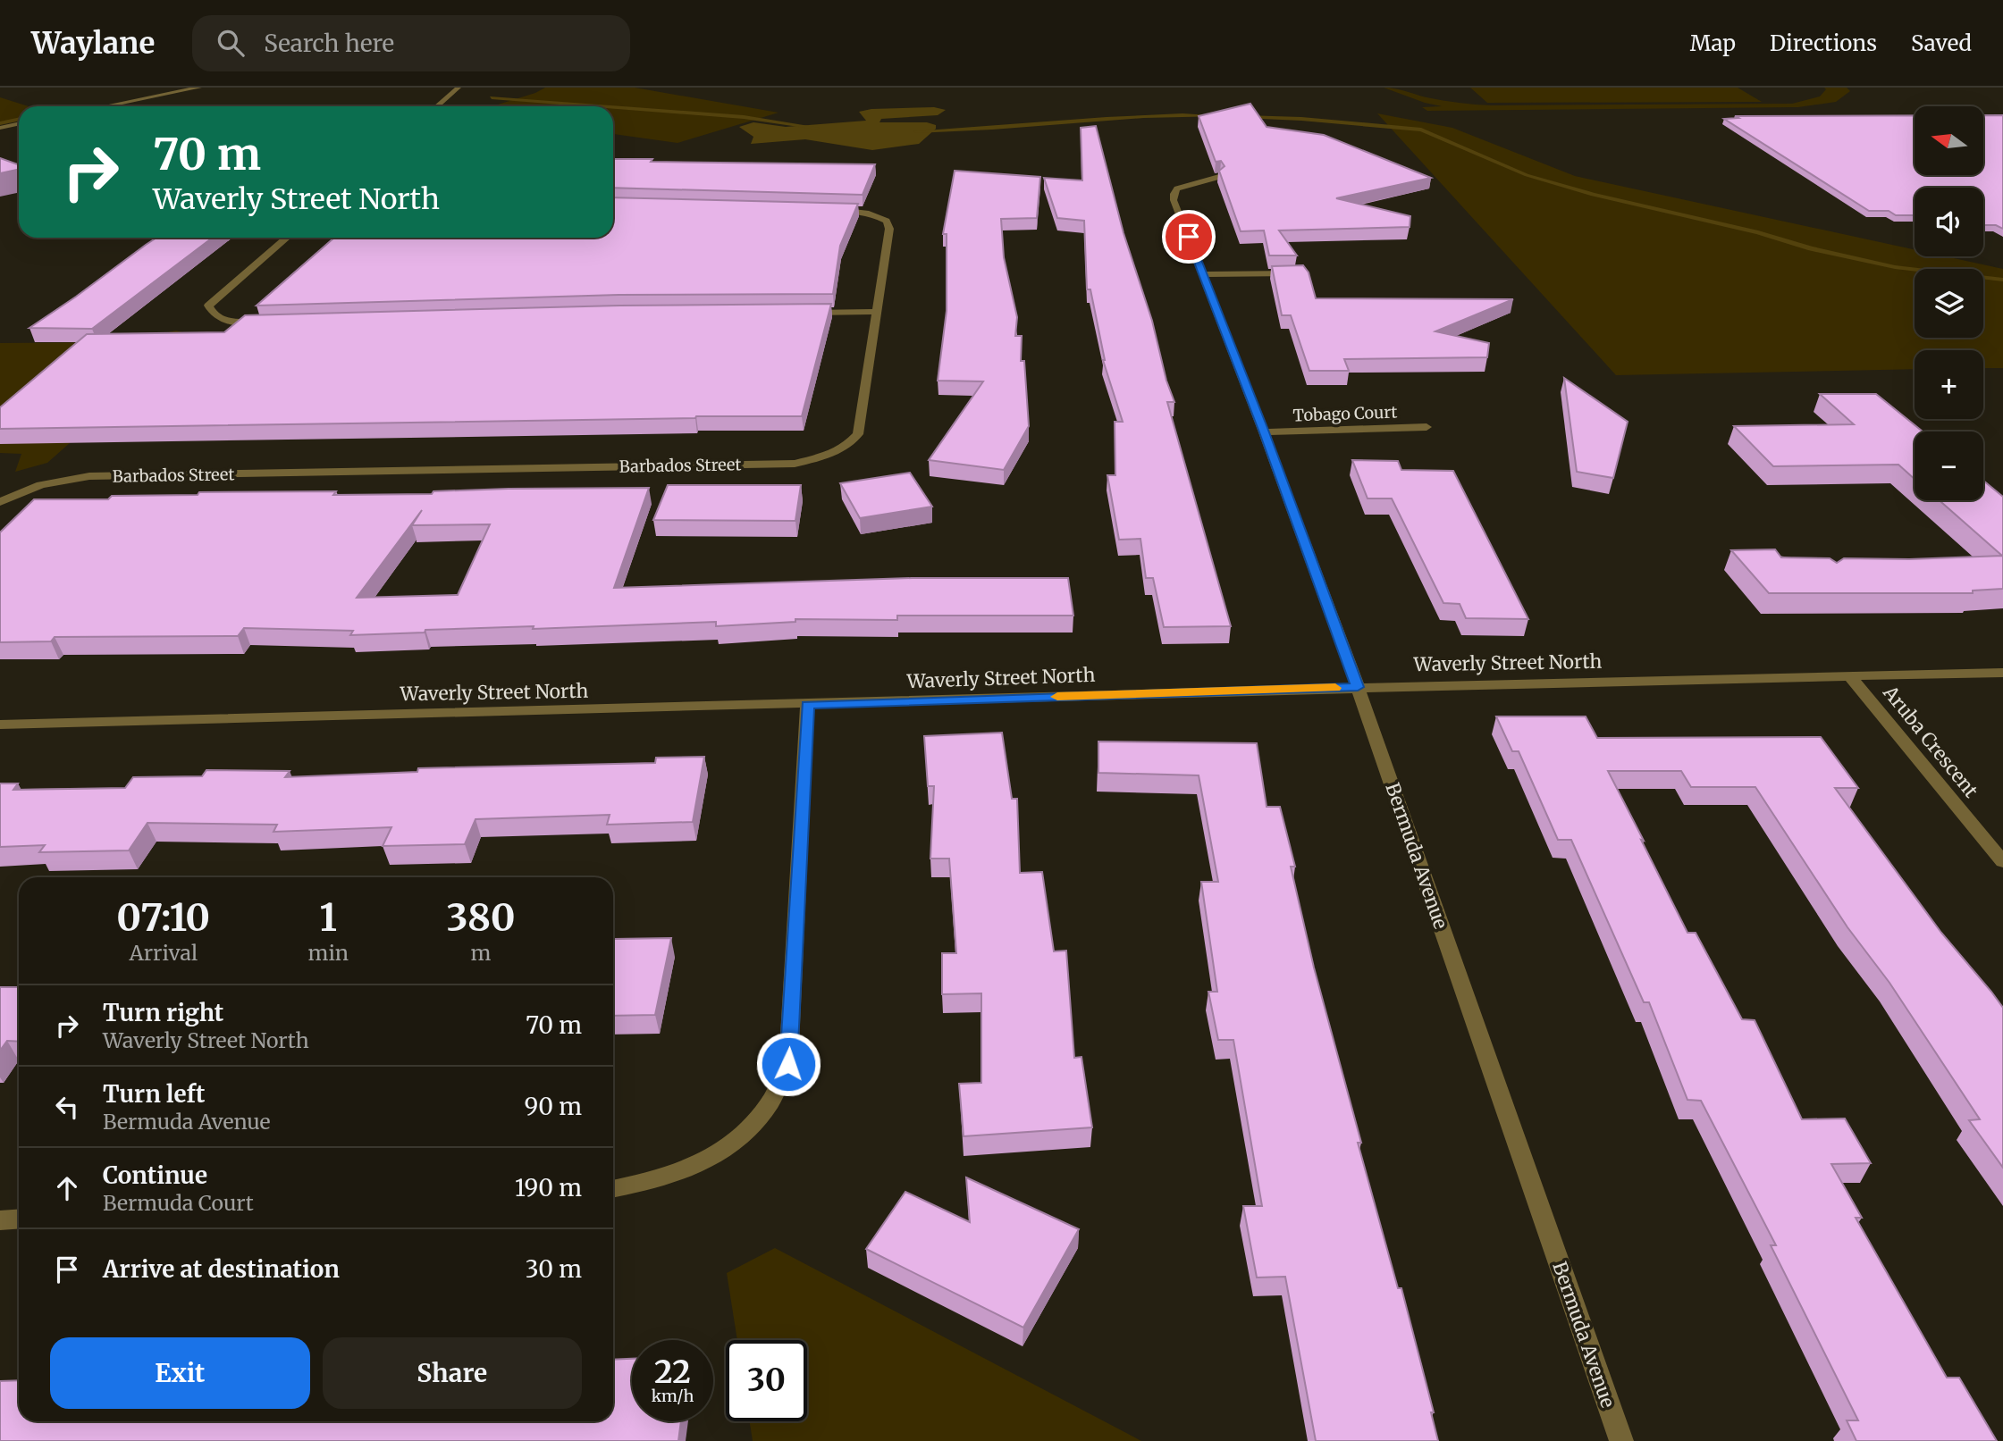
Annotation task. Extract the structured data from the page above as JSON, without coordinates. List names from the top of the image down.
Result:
{
  "streets": {
    "street": [
      "Tobago Court",
      "Barbados Street",
      "Waverly Street North",
      "Aruba Crescent",
      "Bermuda Avenue"
    ]
  },
  "crossings": [
    ["Tobago Court", "Bermuda Avenue"],
    ["Waverly Street North", "Aruba Crescent"],
    ["Waverly Street North", "Bermuda Avenue"]
  ],
  "north": "left",
  "page": {
    "header": "Waylane",
    "search": "Search here",
    "nav": ["Map", "Directions", "Saved"],
    "map_buttons": ["+", "−"],
    "turn": ["70 m", "Waverly Street North"],
    "eta": [
      "07:10",
      "Arrival",
      "1",
      "min",
      "380",
      "m"
    ],
    "list": [
      {
        "name": "Turn right",
        "note": "Waverly Street North",
        "value": "70 m"
      },
      {
        "name": "Turn left",
        "note": "Bermuda Avenue",
        "value": "90 m"
      },
      {
        "name": "Continue",
        "note": "Bermuda Court",
        "value": "190 m"
      },
      {
        "name": "Arrive at destination",
        "value": "30 m"
      }
    ],
    "buttons": ["Exit", "Share"],
    "speed": "22 km/h",
    "limit": "30"
  }
}
